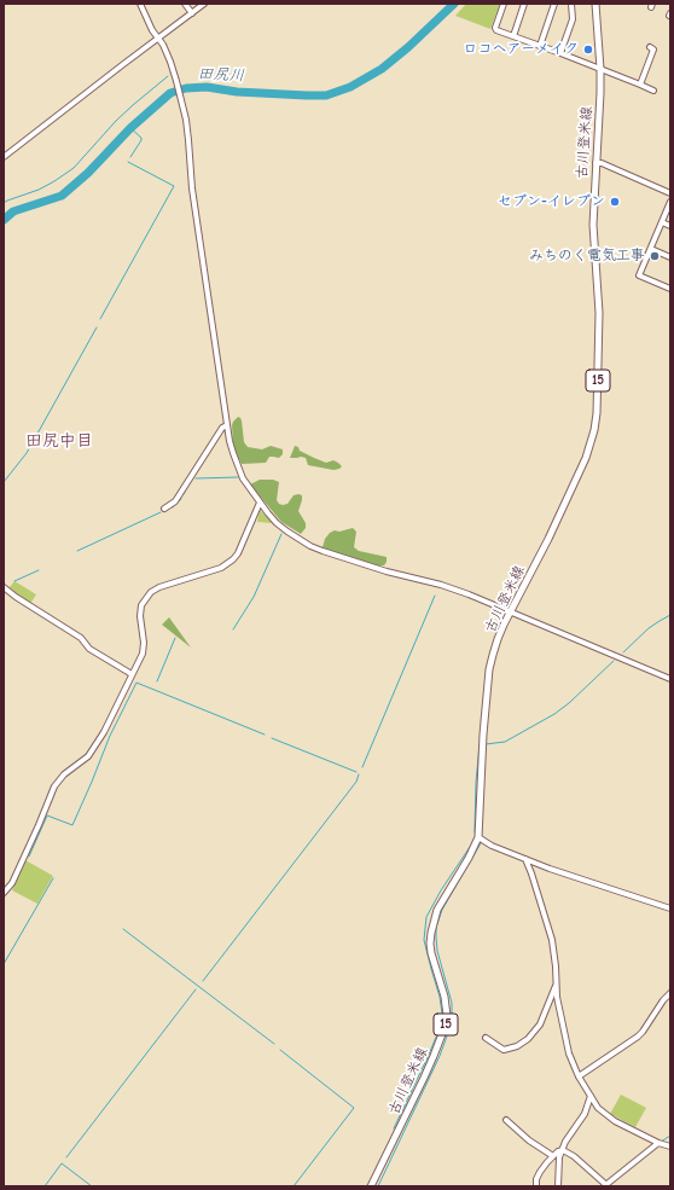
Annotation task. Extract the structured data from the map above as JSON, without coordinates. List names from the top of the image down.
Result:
{
  "streets": {
    "main road": ["古川登米線", "15"]
  },
  "districts": ["田尻中目"],
  "water": ["田尻川"],
  "places": ["ロコヘアーメイク", "セブン-イレブン", "みちのく電気工事"]
}
